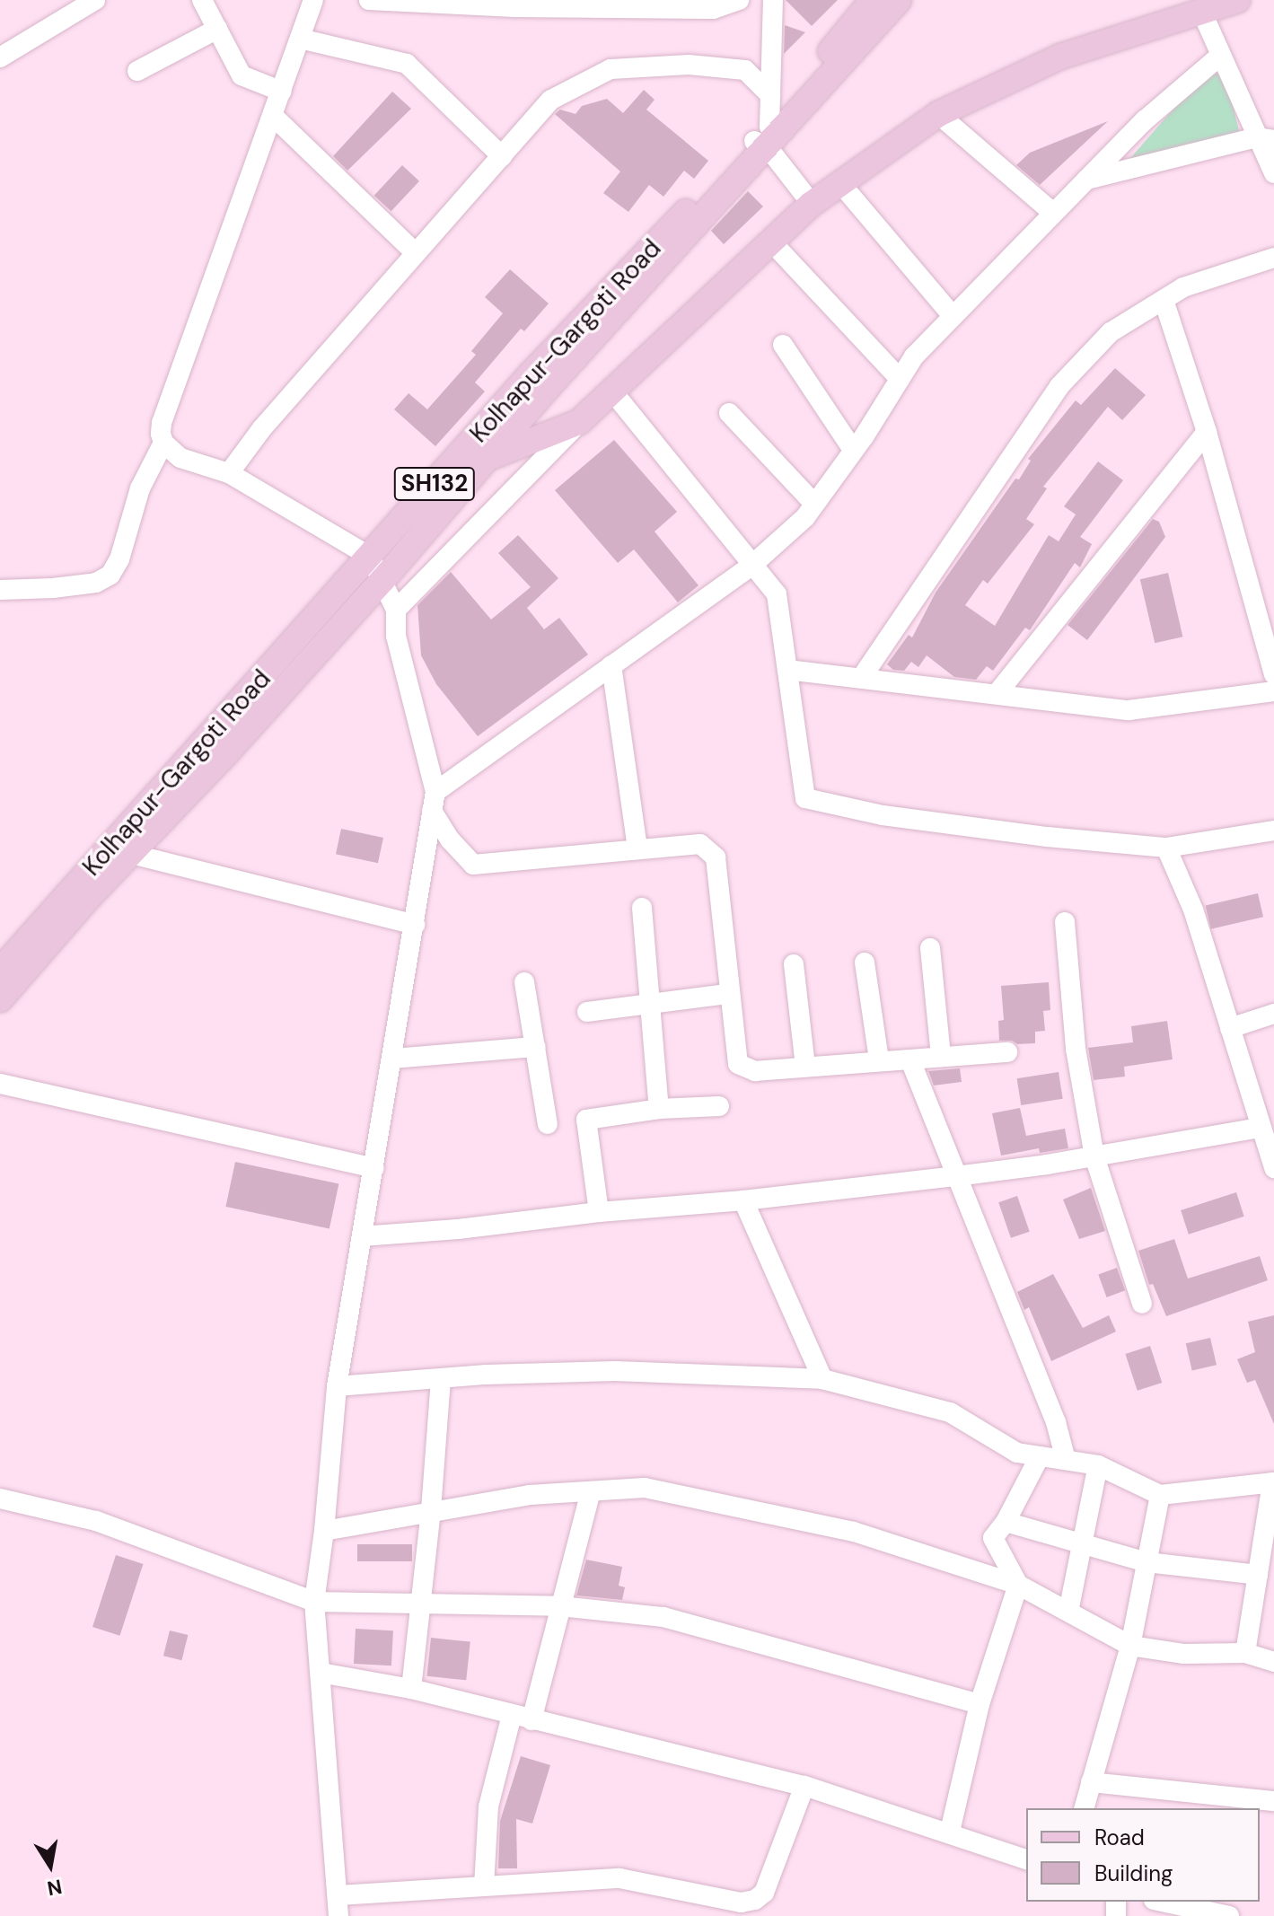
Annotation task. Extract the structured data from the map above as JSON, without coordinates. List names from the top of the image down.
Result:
{
  "streets": {
    "main road": ["Kolhapur-Gargoti Road", "SH132"]
  },
  "legend": ["Road", "Building"],
  "north": "bottom"
}
